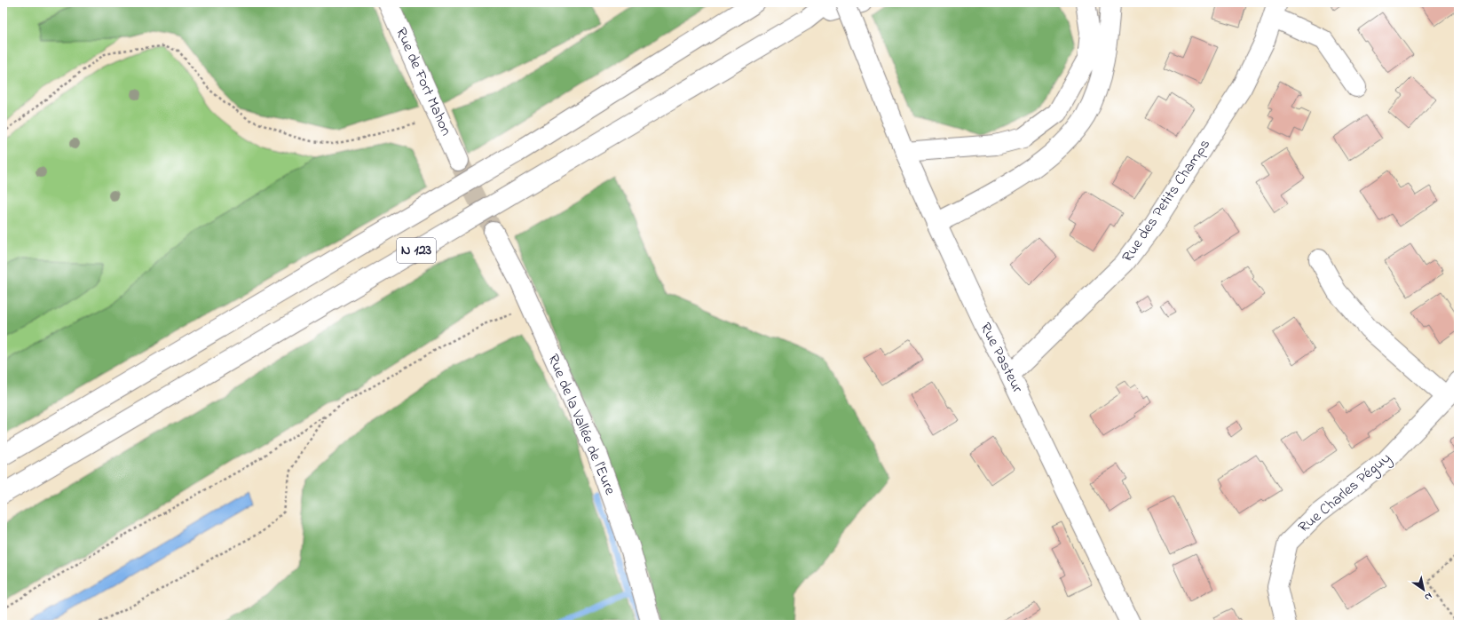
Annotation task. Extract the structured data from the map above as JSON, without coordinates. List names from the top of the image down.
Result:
{
  "streets": {
    "main road": [
      "Rue de Fort Mahon",
      "Rue des Petits Champs",
      "N 123",
      "Rue Pasteur",
      "Rue de la Vallée de l'Eure",
      "Rue Charles Péguy"
    ]
  },
  "crossings": [
    ["Rue des Petits Champs", "Rue Pasteur"]
  ],
  "north": "bottom right"
}
